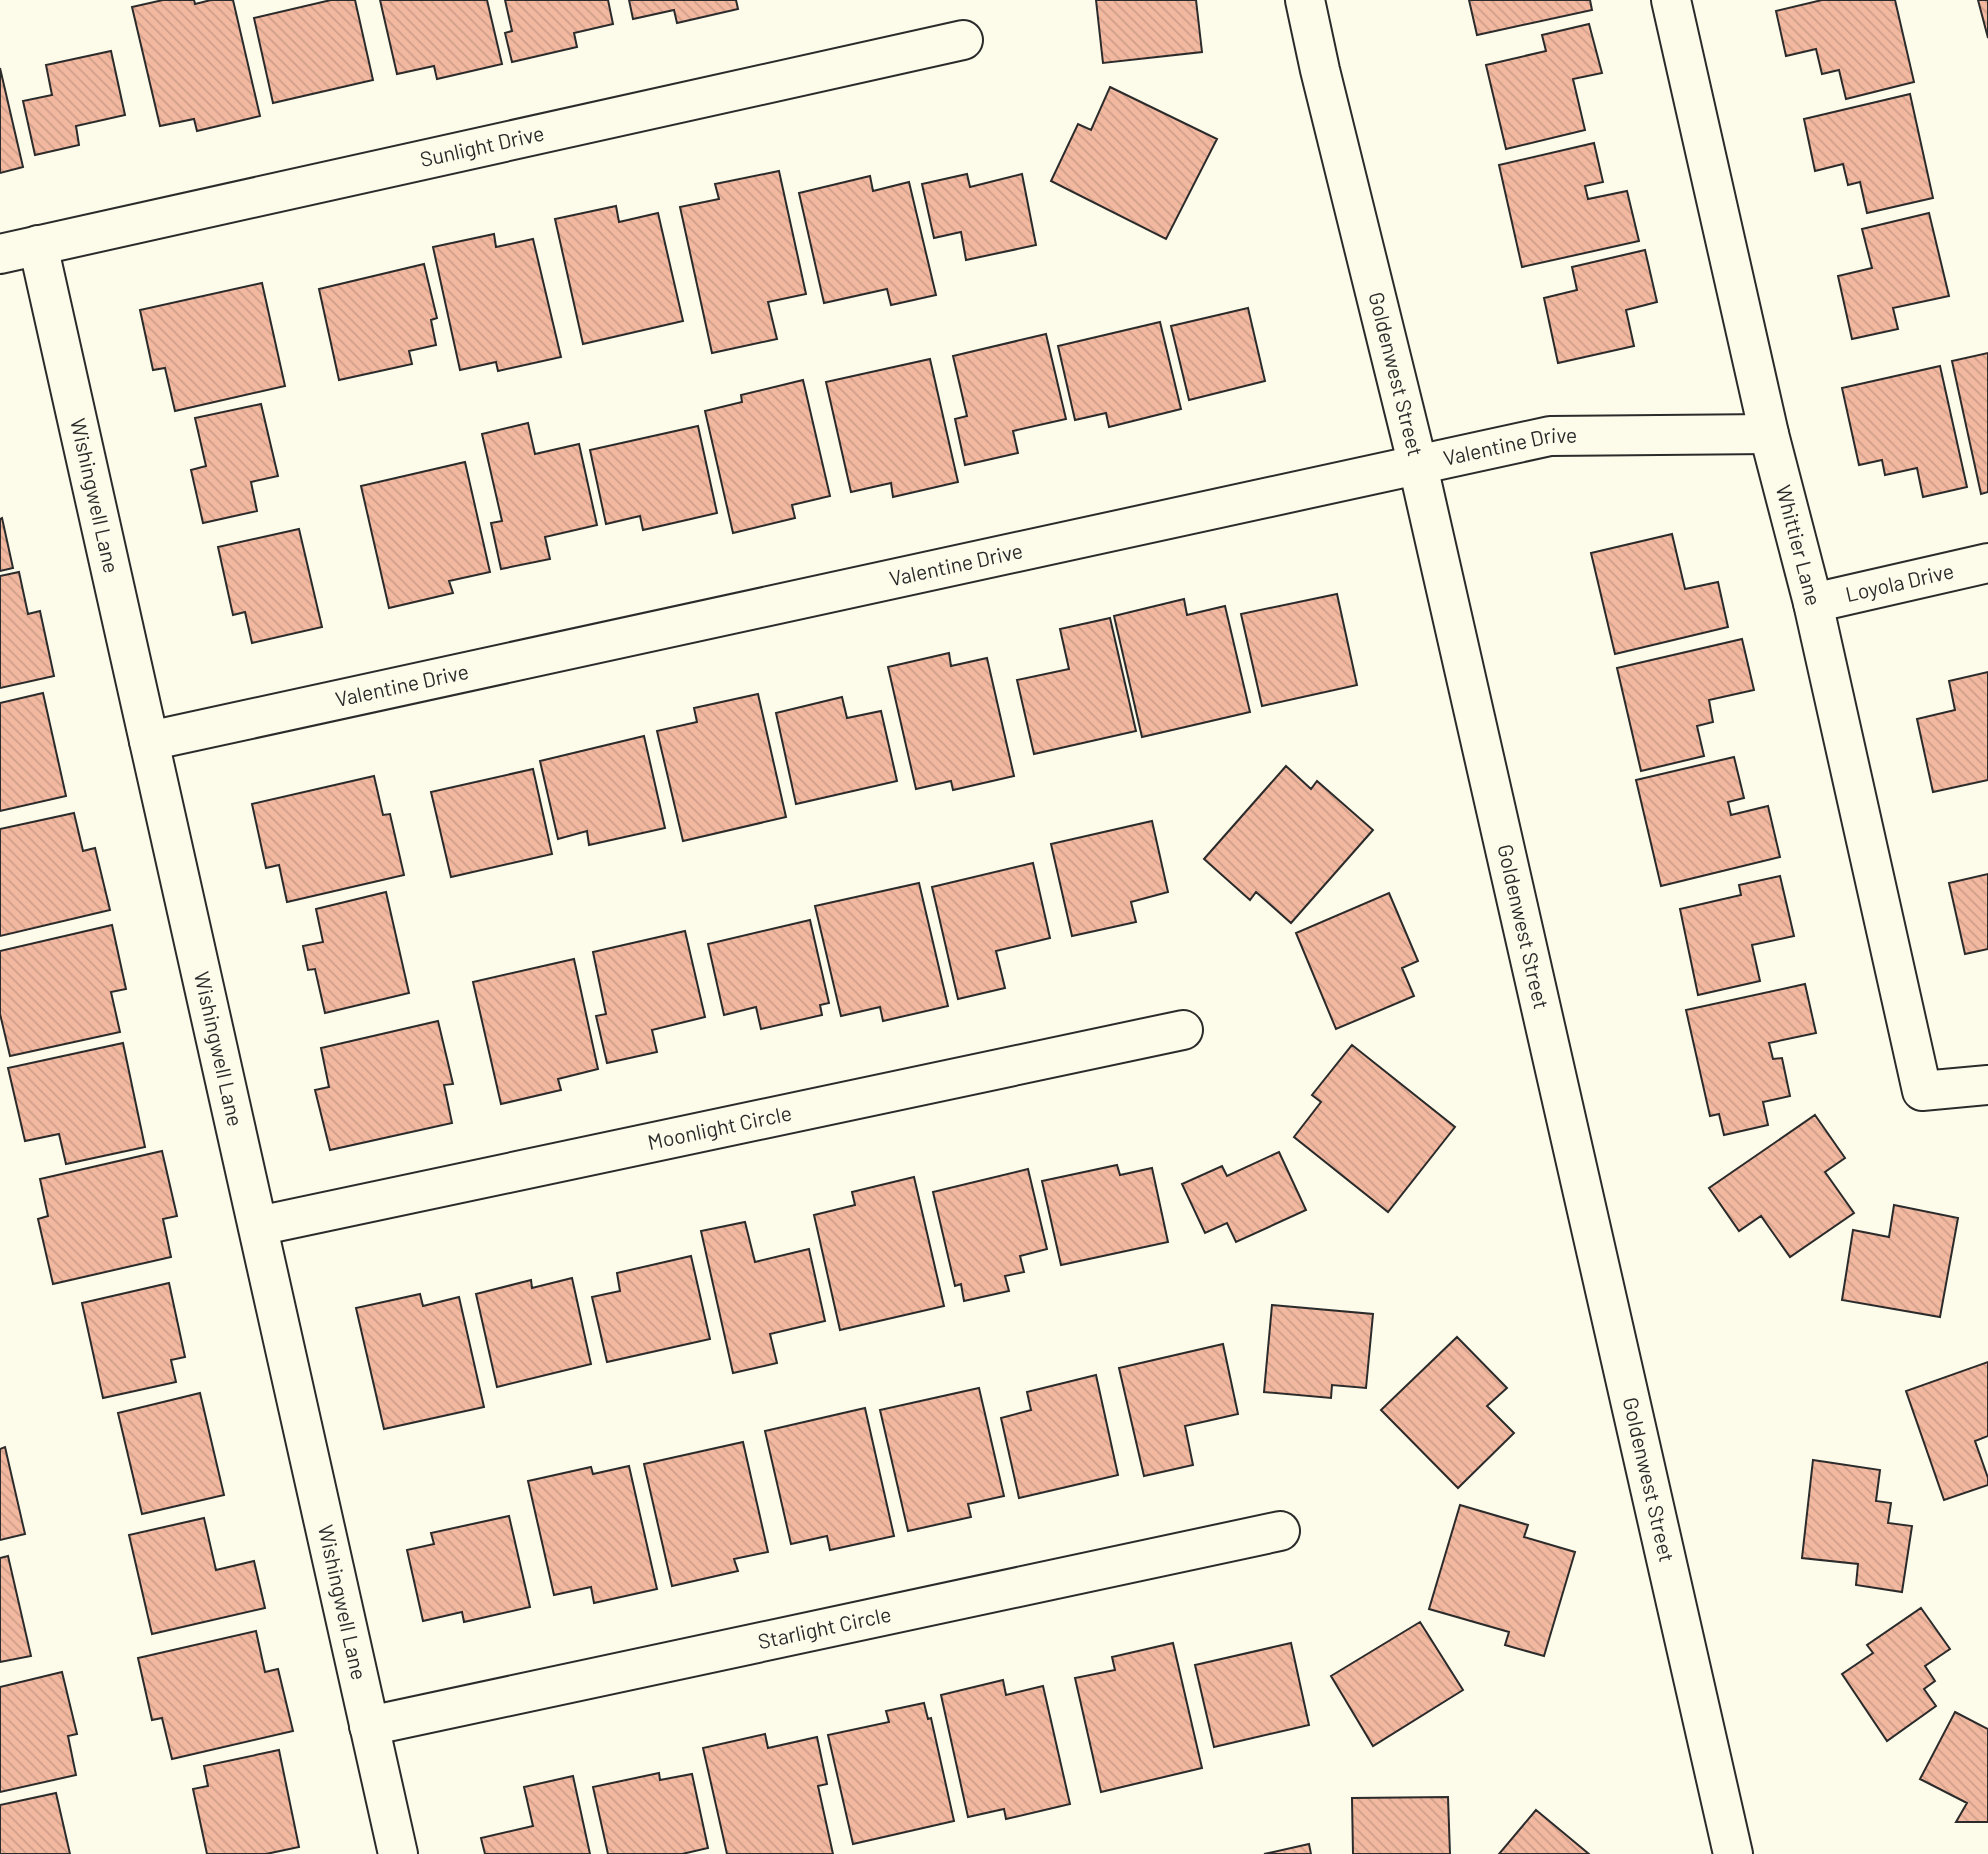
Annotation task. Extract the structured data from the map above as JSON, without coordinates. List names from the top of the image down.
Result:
{
  "streets": {
    "street": [
      "Sunlight Drive",
      "Goldenwest Street",
      "Valentine Drive",
      "Wishingwell Lane",
      "Whittier Lane",
      "Loyola Drive",
      "Moonlight Circle",
      "Starlight Circle"
    ]
  },
  "crossings": [
    ["Sunlight Drive", "Wishingwell Lane"],
    ["Goldenwest Street", "Valentine Drive"],
    ["Valentine Drive", "Wishingwell Lane"],
    ["Valentine Drive", "Whittier Lane"],
    ["Wishingwell Lane", "Moonlight Circle"],
    ["Wishingwell Lane", "Starlight Circle"],
    ["Whittier Lane", "Loyola Drive"]
  ]
}
